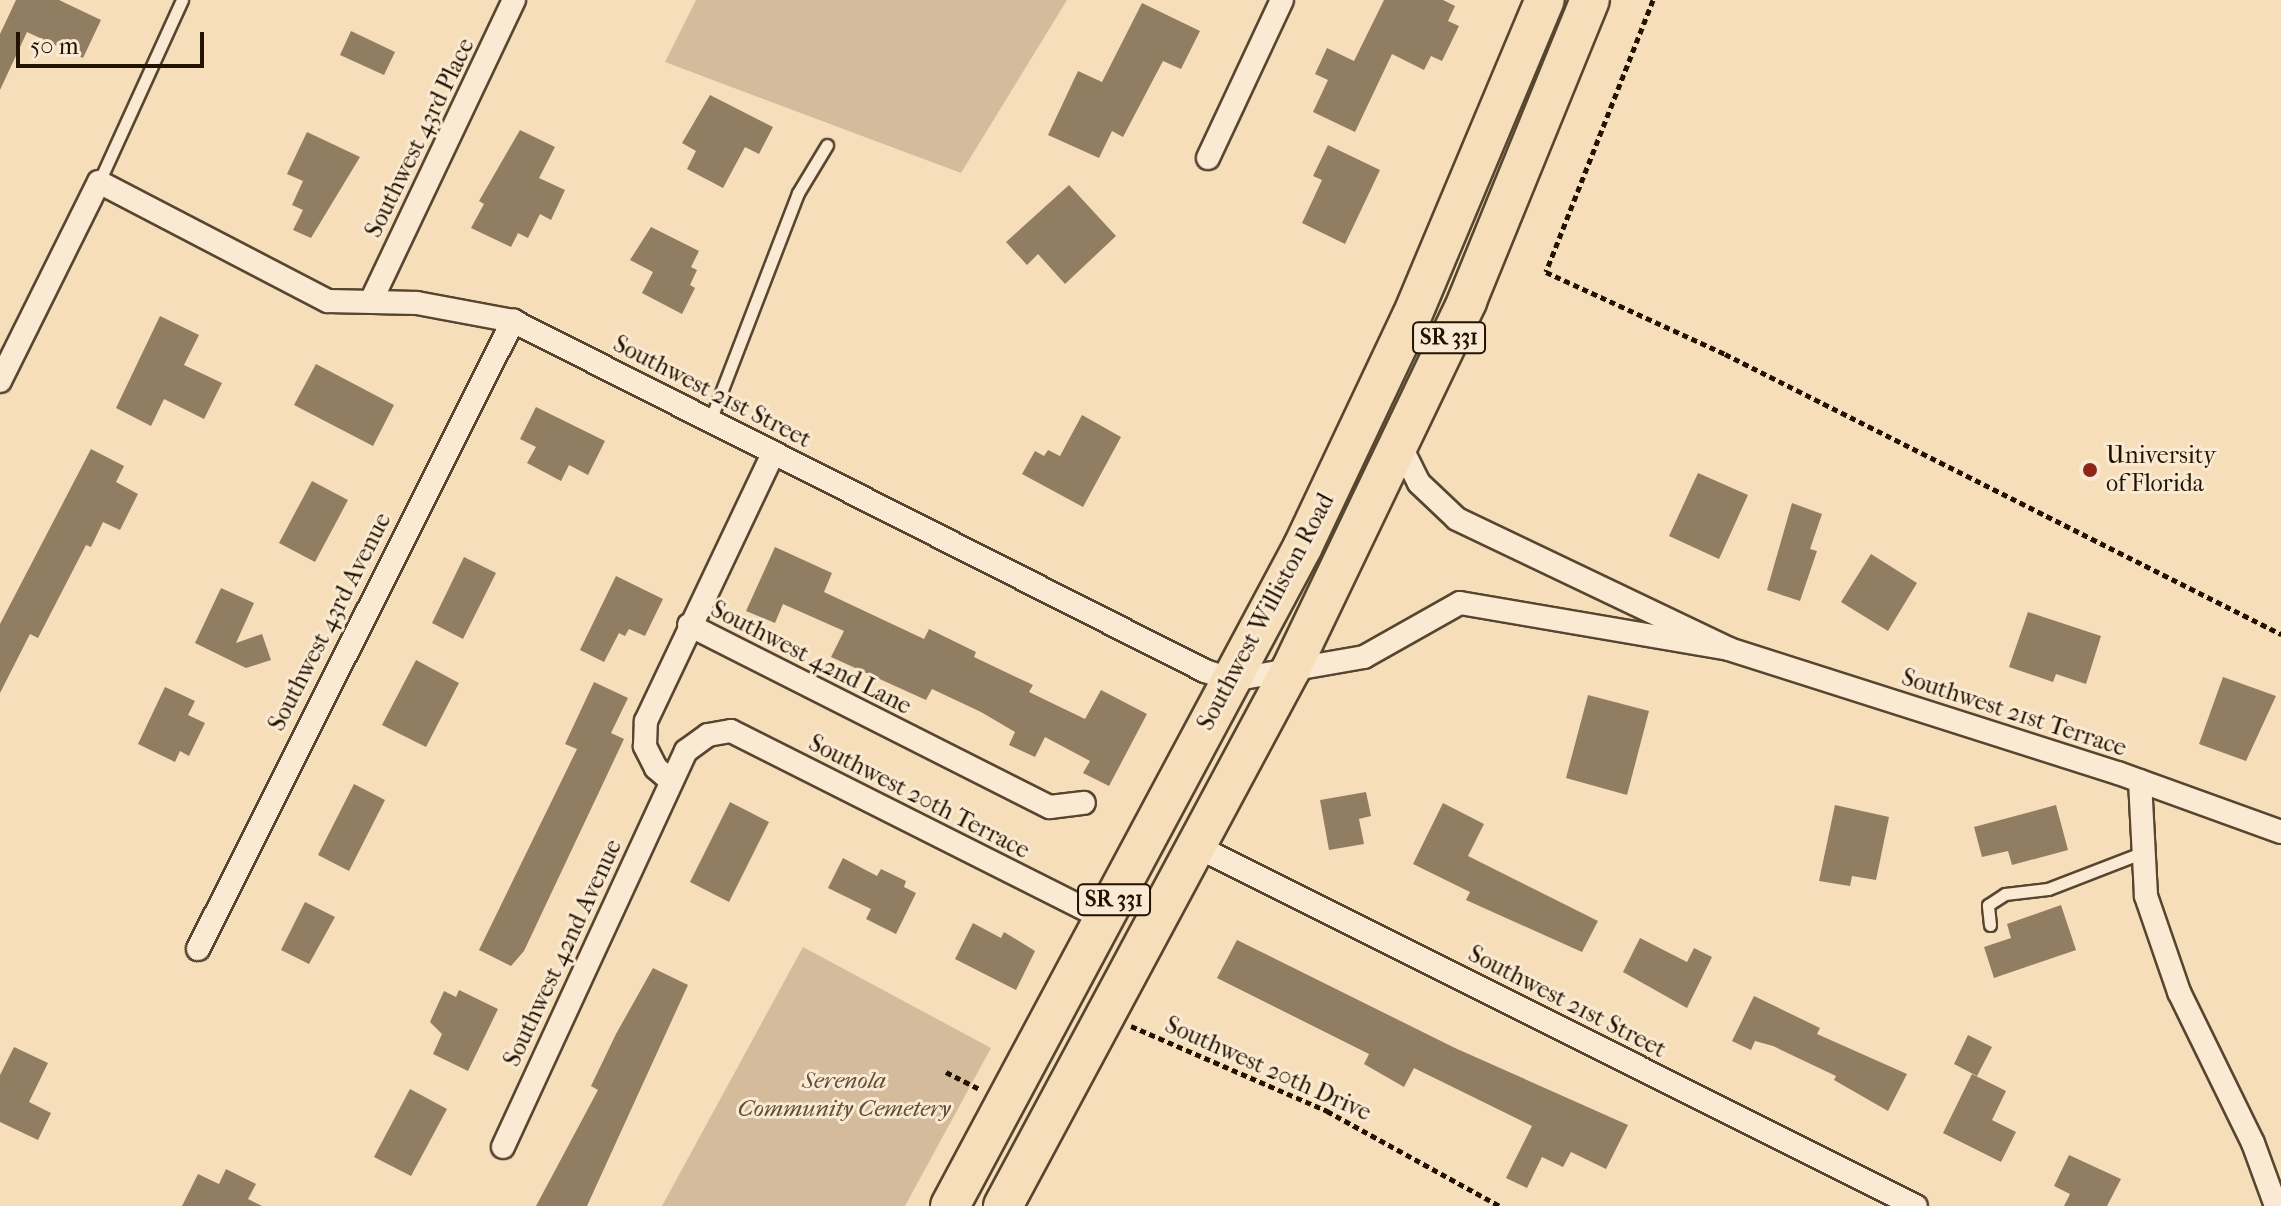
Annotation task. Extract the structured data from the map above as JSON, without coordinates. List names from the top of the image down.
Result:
{
  "streets": {
    "highway": ["SR 331", "Southwest Williston Road"],
    "street": [
      "Southwest 43rd Place",
      "Southwest 21st Street",
      "Southwest 43rd Avenue",
      "Southwest 42nd Lane",
      "Southwest 21st Terrace",
      "Southwest 20th Terrace",
      "Southwest 42nd Avenue"
    ],
    "path": ["Southwest 20th Drive"]
  },
  "crossings": [
    ["Southwest 43rd Place", "Southwest 21st Street"],
    ["Southwest 21st Street", "Southwest Williston Road"],
    ["Southwest 21st Street", "Southwest 43rd Avenue"],
    ["Southwest 21st Street", "Southwest 42nd Lane"],
    ["Southwest Williston Road", "Southwest 21st Terrace"],
    ["Southwest Williston Road", "Southwest 20th Terrace"],
    ["Southwest Williston Road", "Southwest 20th Drive"],
    ["Southwest 20th Terrace", "Southwest 42nd Avenue"]
  ],
  "parks": ["Serenola Community Cemetery"],
  "places": ["University of Florida"],
  "scale_bar": "50 m"
}
